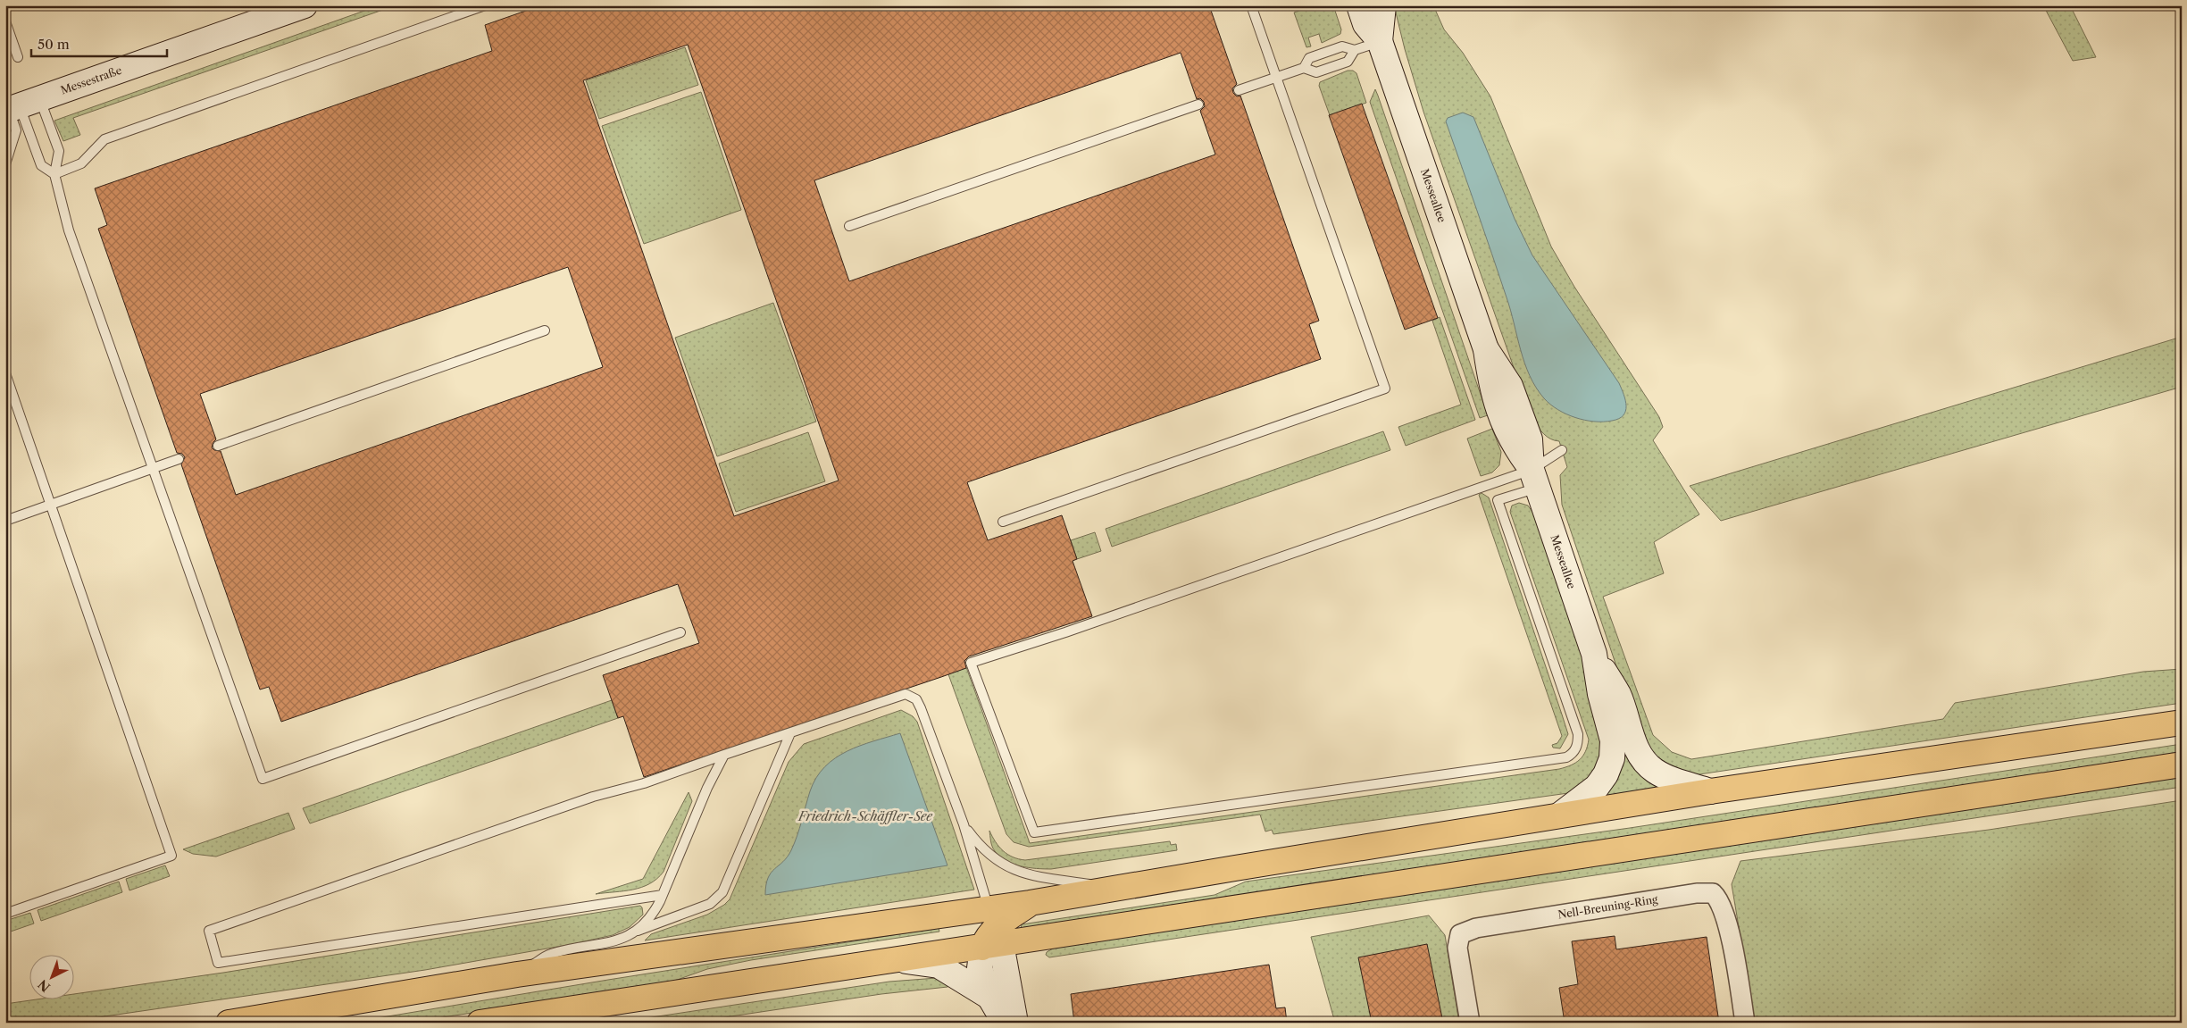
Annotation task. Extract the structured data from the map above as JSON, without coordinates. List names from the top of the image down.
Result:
{
  "streets": {
    "street": ["Messestraße", "Messeallee", "Nell-Breuning-Ring"]
  },
  "water": ["Friedrich-Schäffler-See"],
  "scale_bar": "50 m",
  "north": "bottom left"
}
